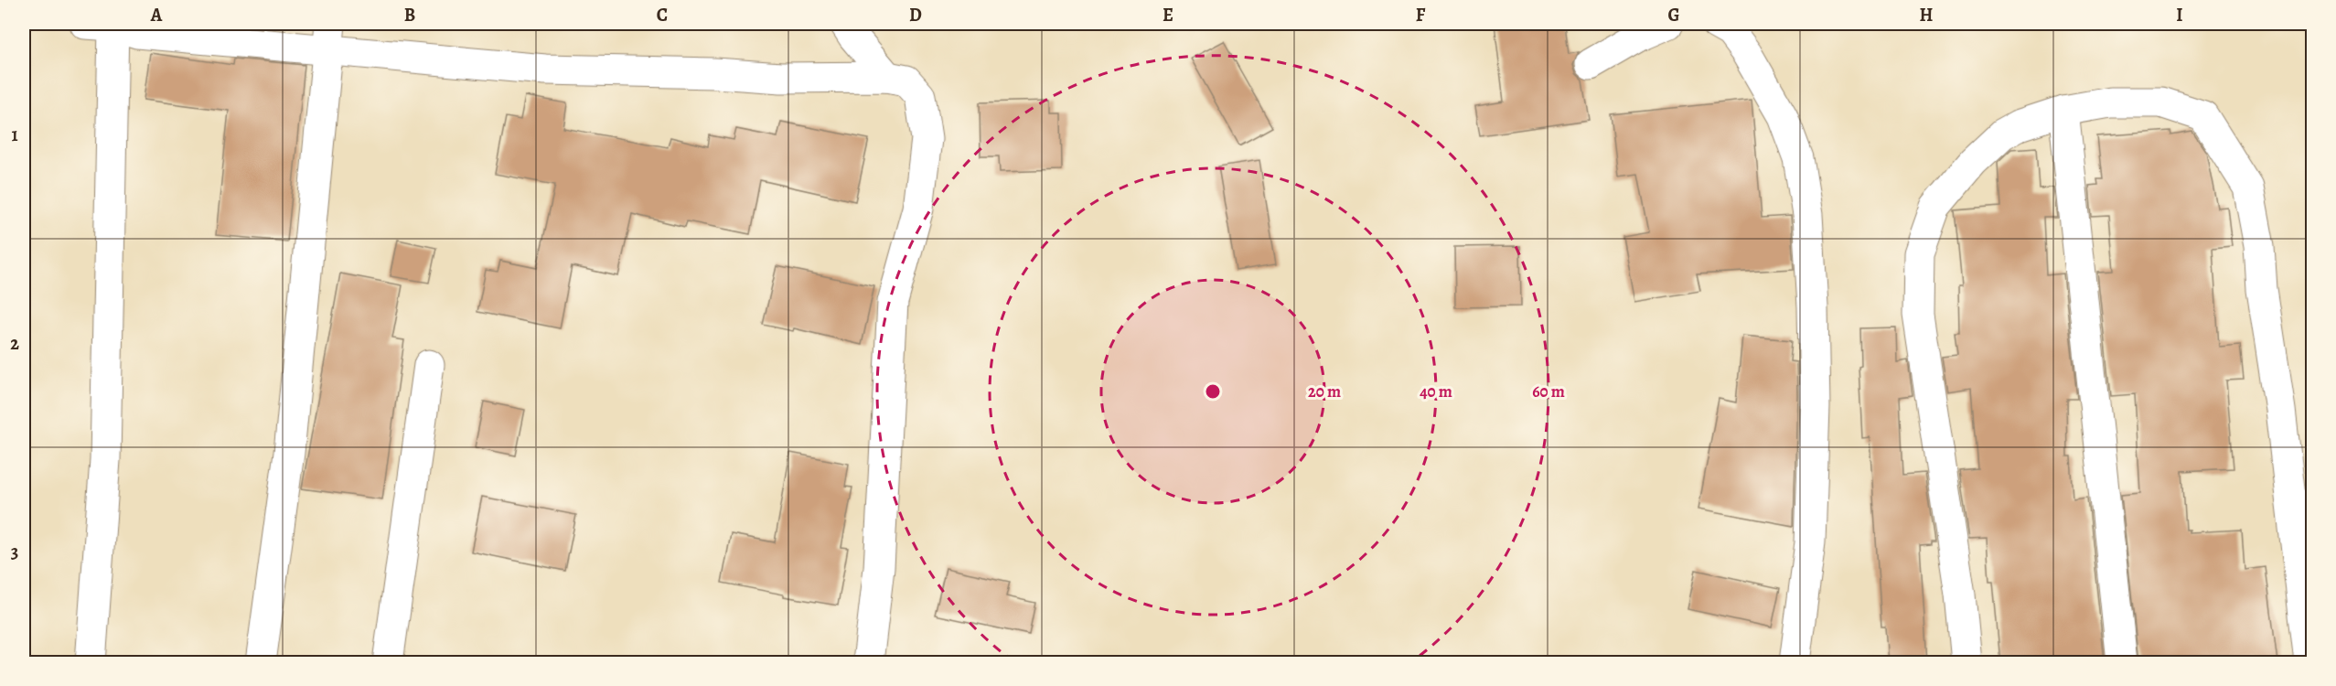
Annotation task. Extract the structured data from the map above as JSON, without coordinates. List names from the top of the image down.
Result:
{
  "grid": {
    "columns": [
      "A",
      "B",
      "C",
      "D",
      "E",
      "F",
      "G",
      "H",
      "I"
    ],
    "rows": ["1", "2", "3"]
  },
  "rings": ["20 m", "40 m", "60 m"]
}
